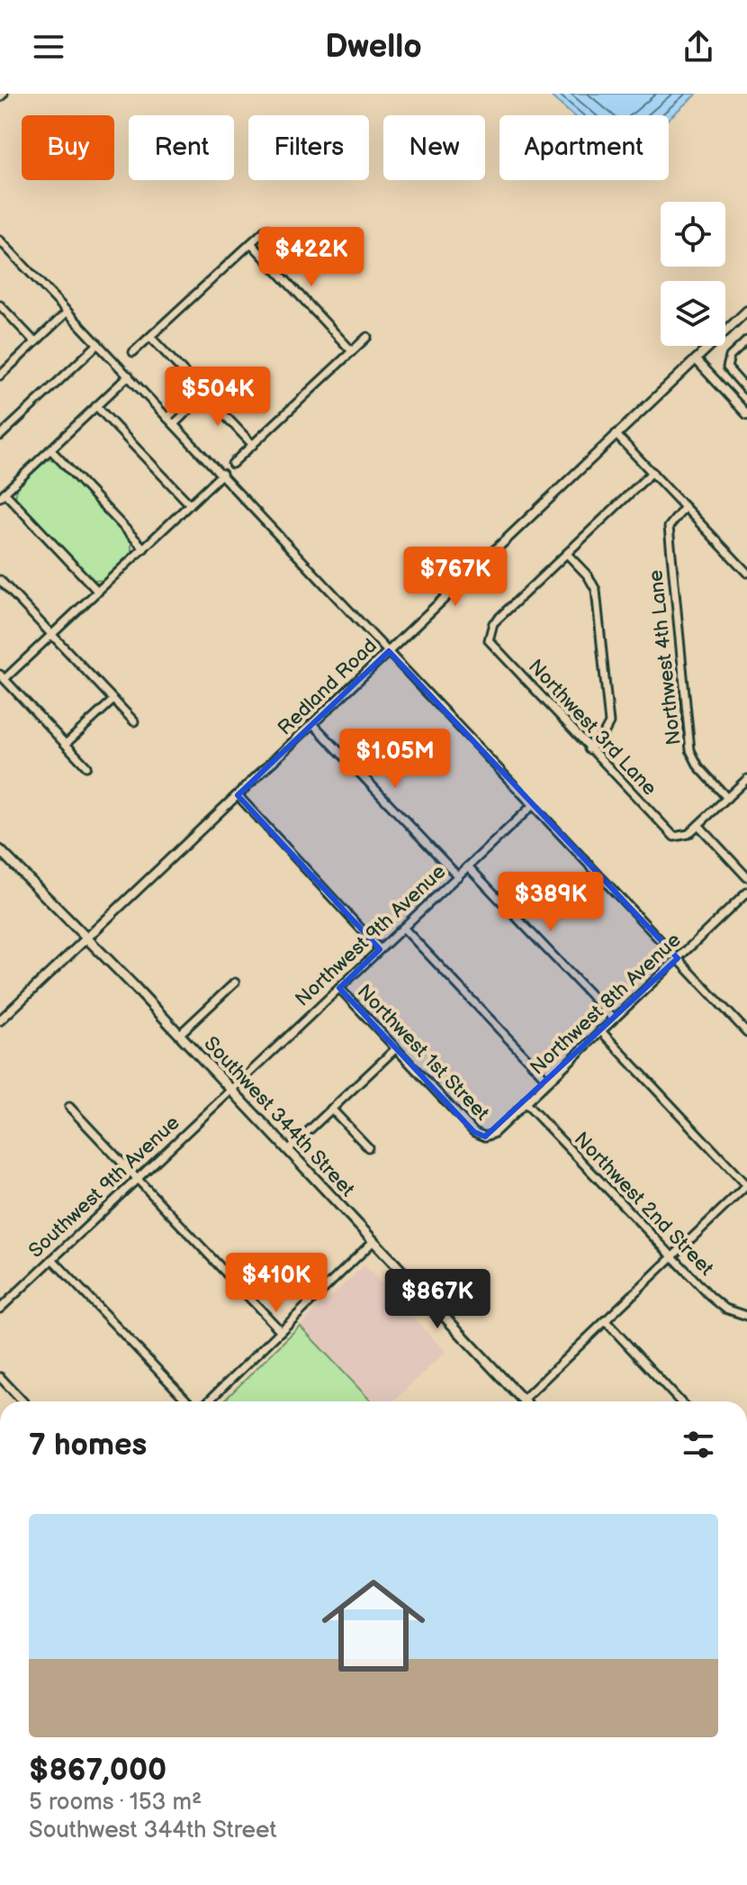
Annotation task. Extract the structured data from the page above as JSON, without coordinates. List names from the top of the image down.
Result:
{
  "streets": {
    "main road": ["Southwest 344th Street"],
    "street": [
      "Northwest 4th Lane",
      "Redland Road",
      "Northwest 3rd Lane",
      "Northwest 9th Avenue",
      "Northwest 8th Avenue",
      "Northwest 1st Street",
      "Southwest 9th Avenue",
      "Northwest 2nd Street"
    ]
  },
  "crossings": [
    ["Redland Road", "Southwest 344th Street"],
    ["Northwest 9th Avenue", "Northwest 1st Street"],
    ["Northwest 9th Avenue", "Southwest 344th Street"],
    ["Northwest 9th Avenue", "Southwest 9th Avenue"],
    ["Northwest 8th Avenue", "Northwest 1st Street"],
    ["Northwest 8th Avenue", "Northwest 2nd Street"],
    ["Southwest 344th Street", "Southwest 9th Avenue"]
  ],
  "page": {
    "header": "Dwello",
    "chip": [
      "Buy",
      "Rent",
      "Filters",
      "New",
      "Apartment"
    ],
    "price": [
      "$422K",
      "$504K",
      "$767K",
      "$1.05M",
      "$389K",
      "$410K",
      "$867K"
    ],
    "heading": "7 homes",
    "list": [
      {
        "name": "$867,000",
        "note": "5 rooms · 153 m² · Southwest 344th Street"
      }
    ]
  }
}
